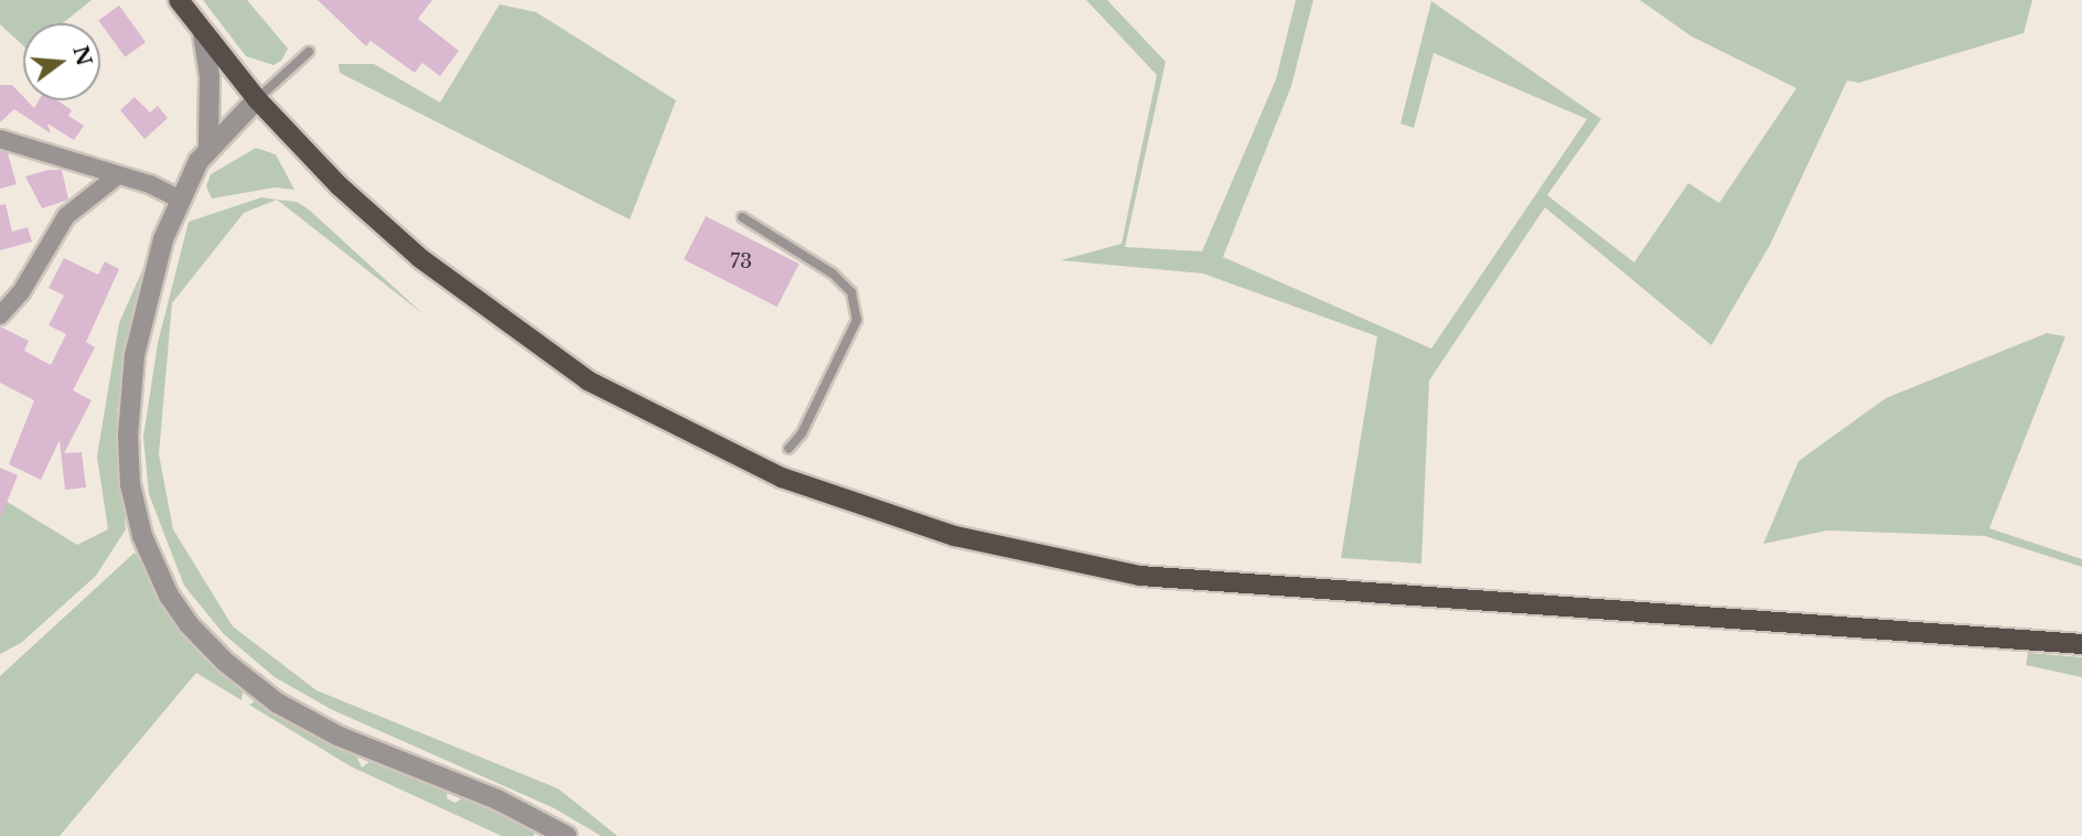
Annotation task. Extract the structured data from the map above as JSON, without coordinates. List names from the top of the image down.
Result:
{
  "house_numbers": ["73"],
  "north": "right"
}
